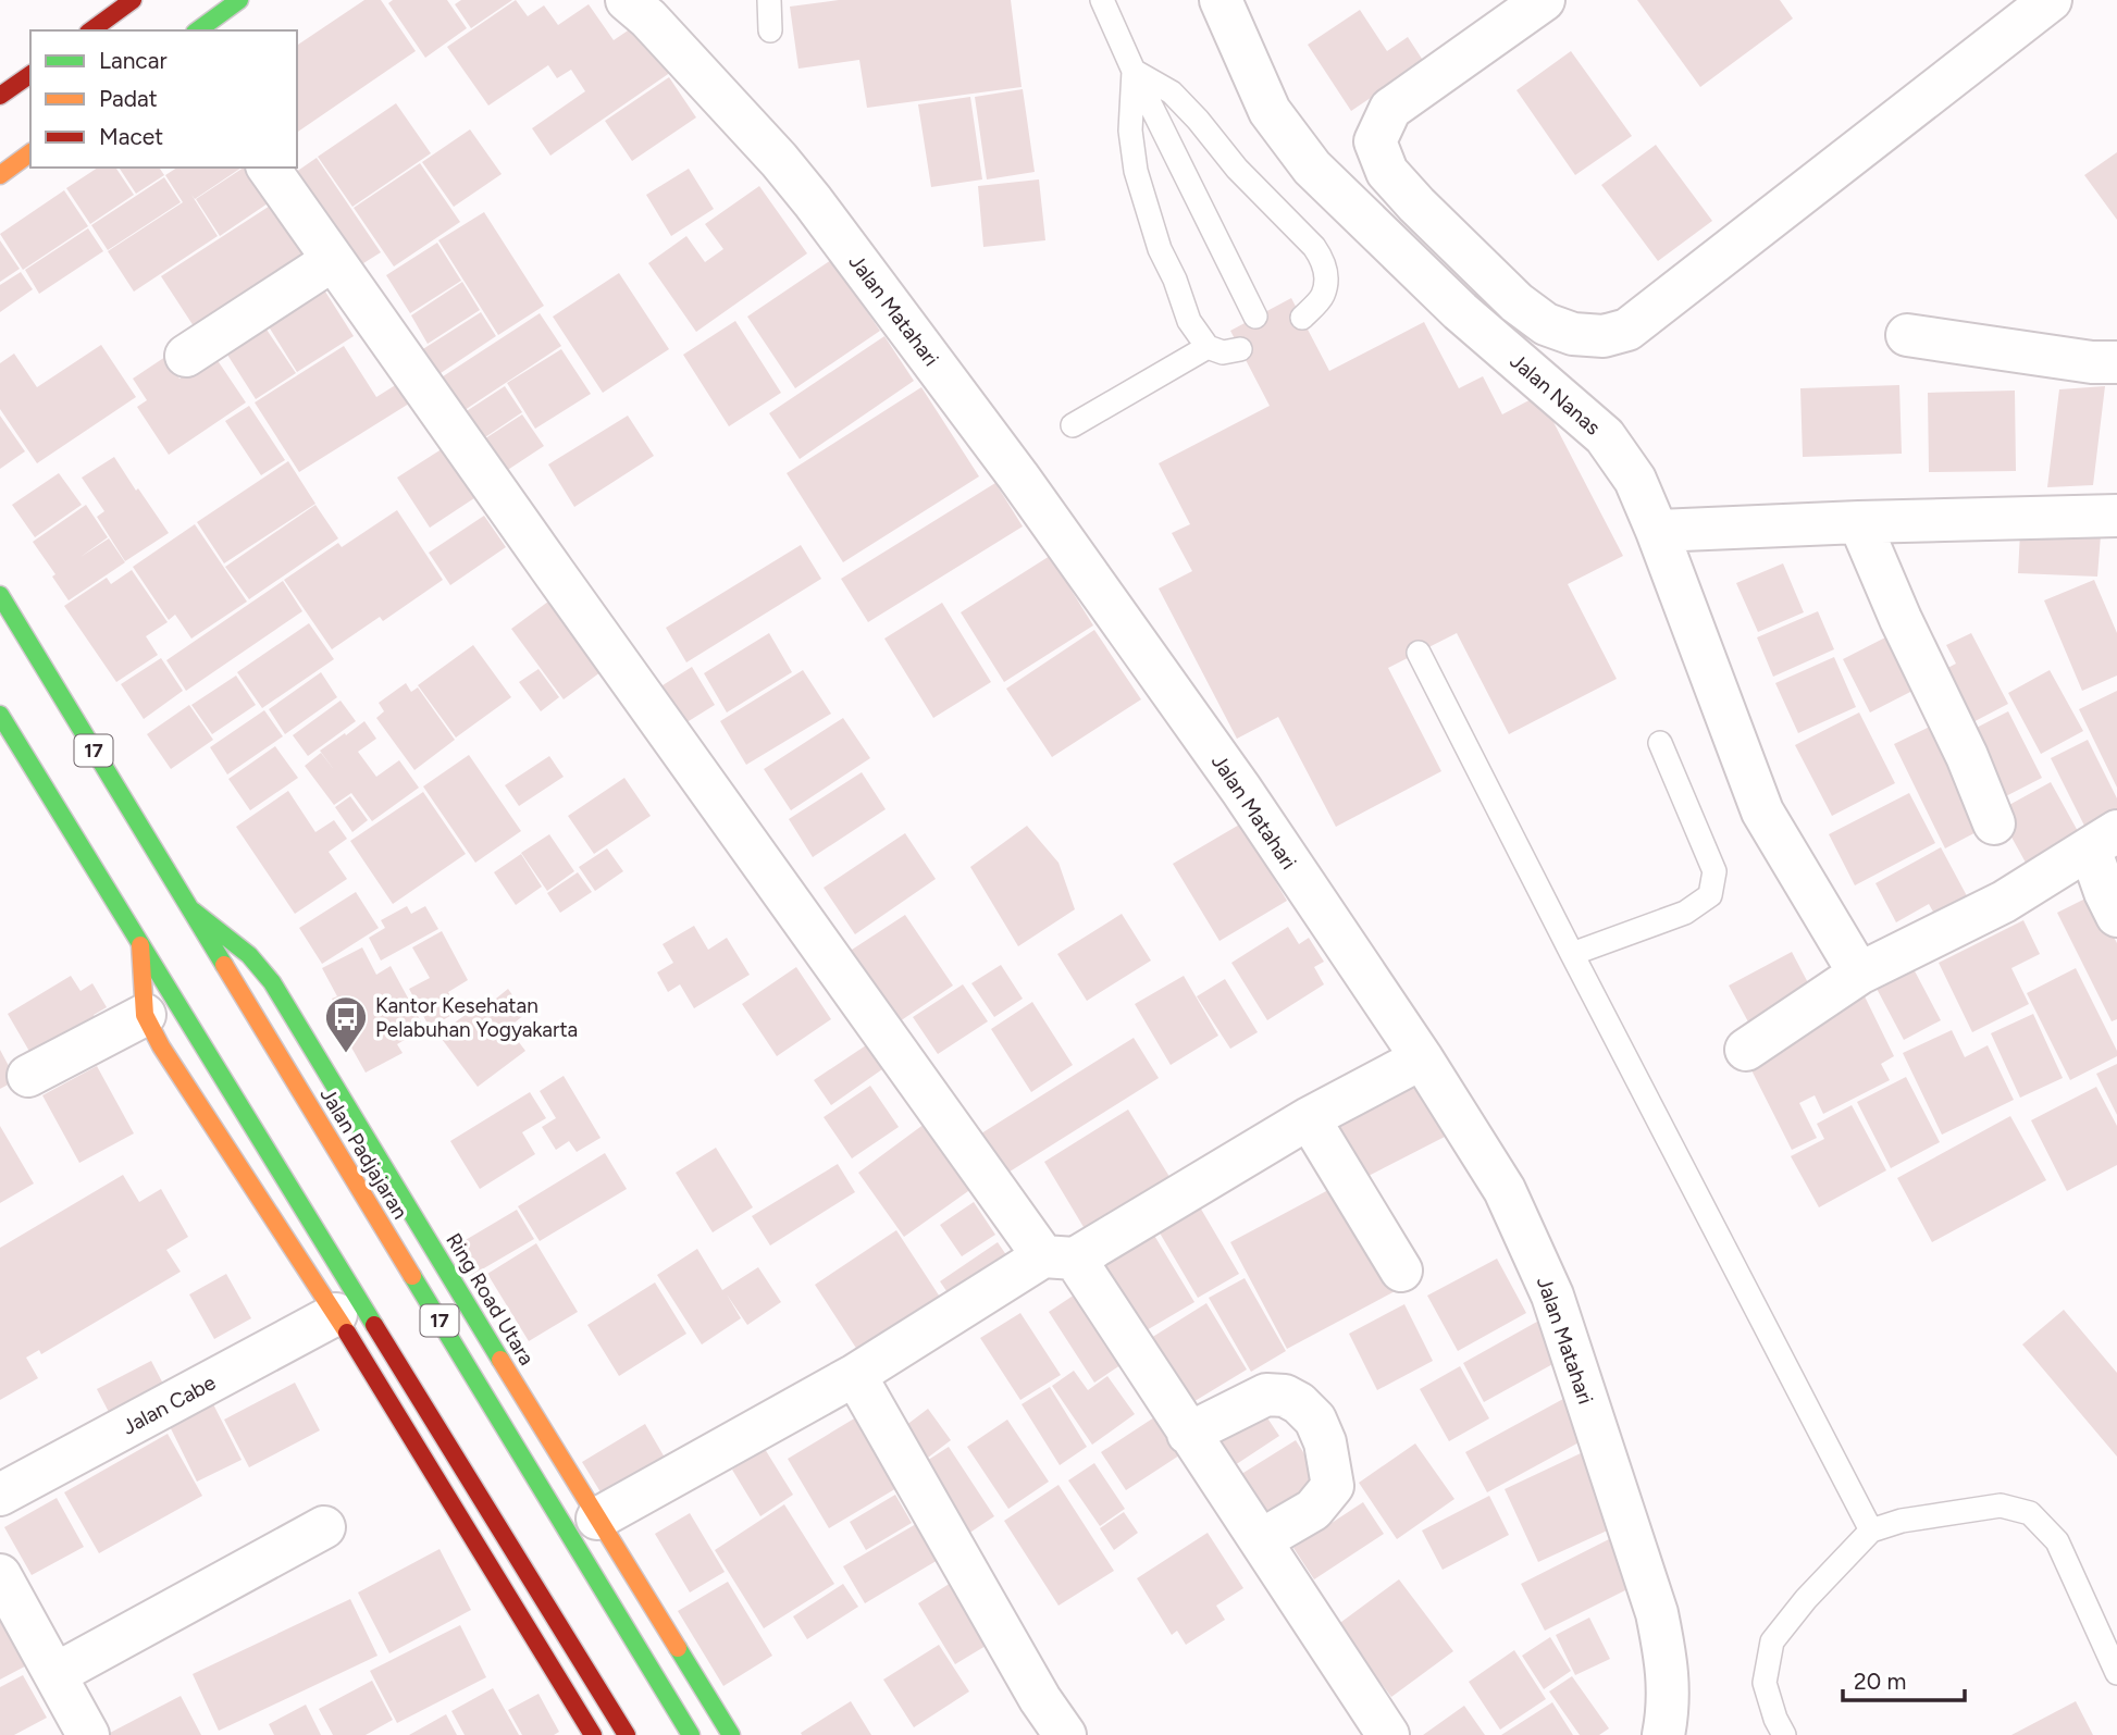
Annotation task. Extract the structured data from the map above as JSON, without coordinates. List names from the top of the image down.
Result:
{
  "streets": {
    "main road": ["17", "Jalan Padjajaran", "Ring Road Utara"],
    "street": ["Jalan Matahari", "Jalan Nanas", "Jalan Cabe"]
  },
  "crossings": [
    ["Jalan Padjajaran", "Ring Road Utara"]
  ],
  "places": {
    "bus stop": ["Kantor Kesehatan Pelabuhan Yogyakarta"]
  },
  "legend": ["Lancar", "Padat", "Macet"],
  "scale_bar": "20 m"
}
